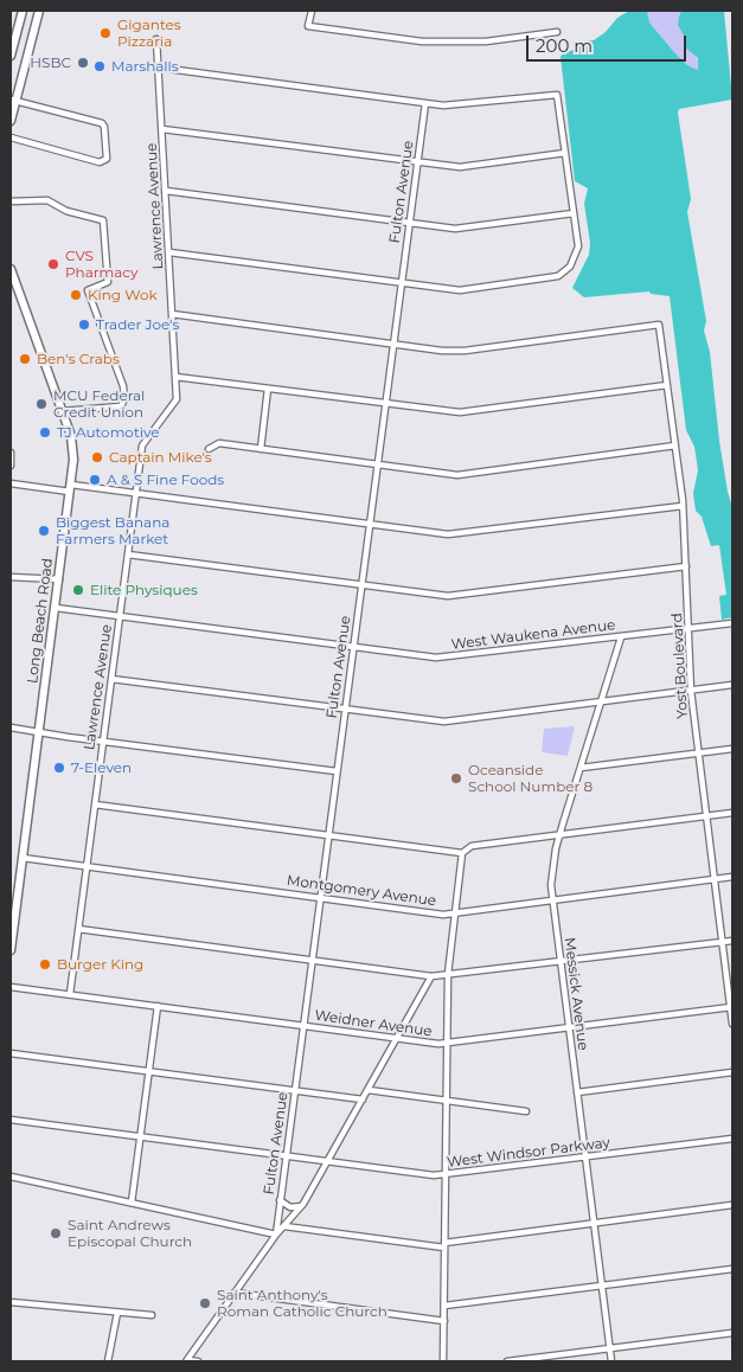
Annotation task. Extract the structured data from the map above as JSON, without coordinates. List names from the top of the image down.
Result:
{
  "streets": {
    "main road": ["Long Beach Road"],
    "street": [
      "Fulton Avenue",
      "Lawrence Avenue",
      "West Waukena Avenue",
      "Yost Boulevard",
      "Montgomery Avenue",
      "Messick Avenue",
      "Weidner Avenue",
      "West Windsor Parkway"
    ]
  },
  "crossings": [
    ["Fulton Avenue", "West Waukena Avenue"],
    ["Fulton Avenue", "Yost Boulevard"],
    ["Fulton Avenue", "Montgomery Avenue"],
    ["Fulton Avenue", "Weidner Avenue"],
    ["Fulton Avenue", "West Windsor Parkway"],
    ["Lawrence Avenue", "West Waukena Avenue"],
    ["Lawrence Avenue", "Montgomery Avenue"],
    ["Lawrence Avenue", "Weidner Avenue"],
    ["Long Beach Road", "West Waukena Avenue"],
    ["Long Beach Road", "Montgomery Avenue"],
    ["West Waukena Avenue", "Yost Boulevard"],
    ["West Waukena Avenue", "Messick Avenue"],
    ["Yost Boulevard", "Montgomery Avenue"],
    ["Yost Boulevard", "Weidner Avenue"],
    ["Montgomery Avenue", "Messick Avenue"],
    ["Messick Avenue", "Weidner Avenue"],
    ["Messick Avenue", "West Windsor Parkway"]
  ],
  "places": [
    "Gigantes Pizzaria",
    "HSBC",
    "Marshalls",
    "CVS Pharmacy",
    "King Wok",
    "Trader Joe's",
    "Ben's Crabs",
    "MCU Federal Credit Union",
    "TJ Automotive",
    "Captain Mike's",
    "A & S Fine Foods",
    "Biggest Banana Farmers Market",
    "Elite Physiques",
    "7-Eleven",
    "Oceanside School Number 8",
    "Burger King",
    "Saint Andrews Episcopal Church",
    "Saint Anthony's Roman Catholic Church"
  ],
  "scale_bar": "200 m"
}
